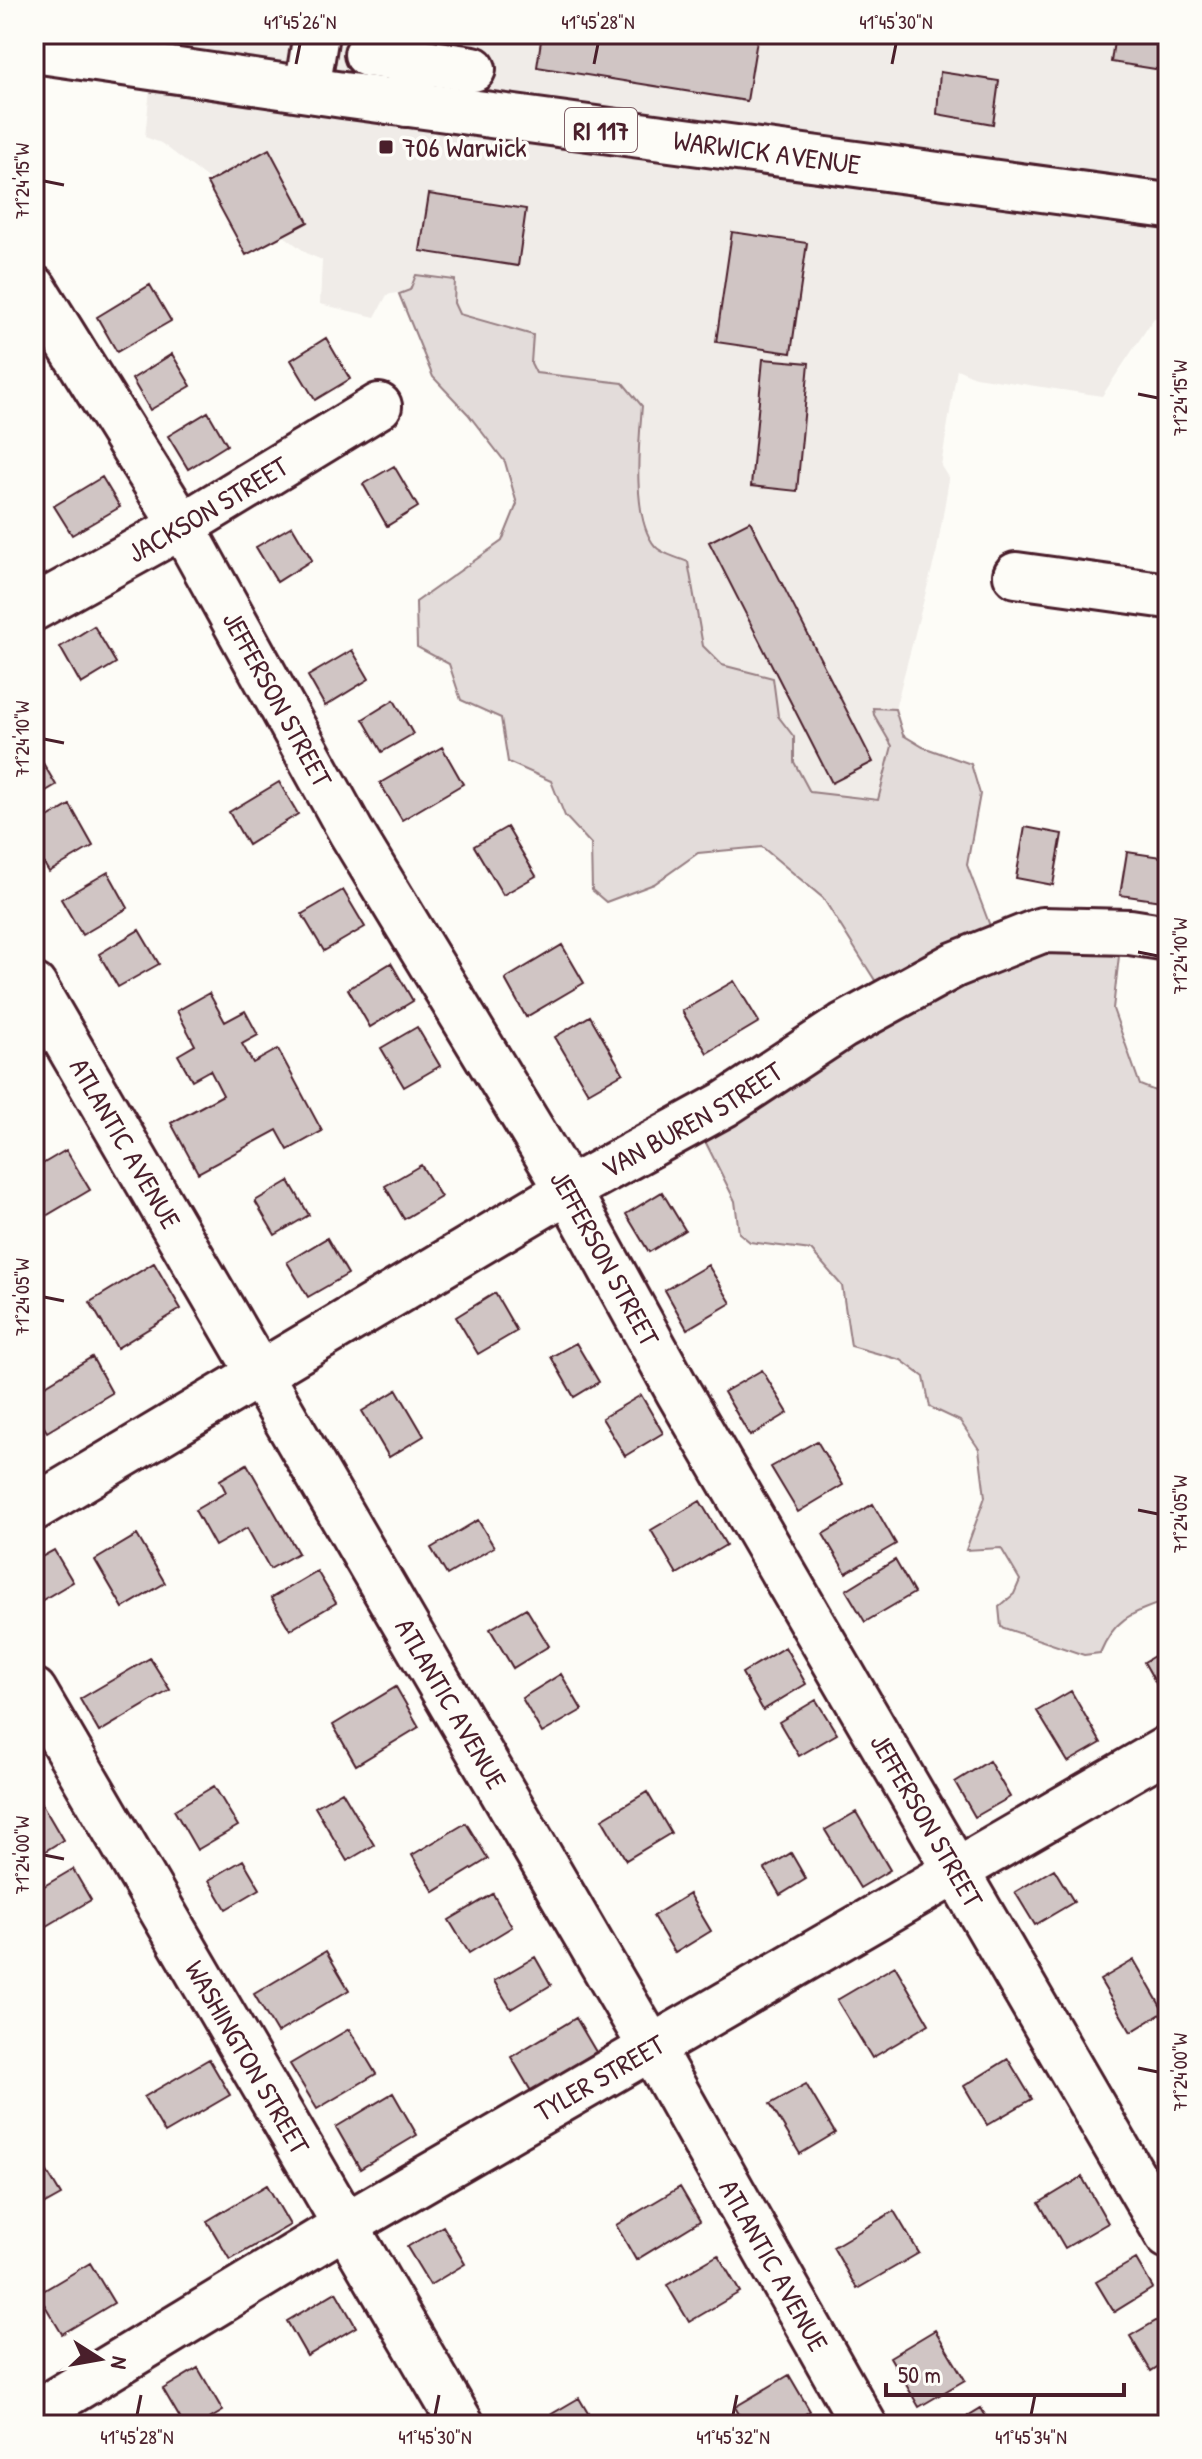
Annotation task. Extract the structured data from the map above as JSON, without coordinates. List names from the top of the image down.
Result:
{
  "streets": {
    "street": [
      "RI 117",
      "WARWICK AVENUE",
      "JACKSON STREET",
      "JEFFERSON STREET",
      "VAN BUREN STREET",
      "ATLANTIC AVENUE",
      "WASHINGTON STREET",
      "TYLER STREET"
    ]
  },
  "crossings": [
    ["JACKSON STREET", "JEFFERSON STREET"],
    ["JEFFERSON STREET", "VAN BUREN STREET"],
    ["JEFFERSON STREET", "TYLER STREET"],
    ["VAN BUREN STREET", "ATLANTIC AVENUE"],
    ["ATLANTIC AVENUE", "TYLER STREET"],
    ["WASHINGTON STREET", "TYLER STREET"]
  ],
  "places": {
    "transit": ["706 Warwick"]
  },
  "scale_bar": "50 m",
  "north": "right",
  "coordinates": [
    "41°45'26\"N",
    "41°45'28\"N",
    "41°45'30\"N",
    "71°24'15\"W",
    "71°24'10\"W",
    "71°24'05\"W",
    "71°24'00\"W",
    "41°45'32\"N",
    "41°45'34\"N"
  ]
}
